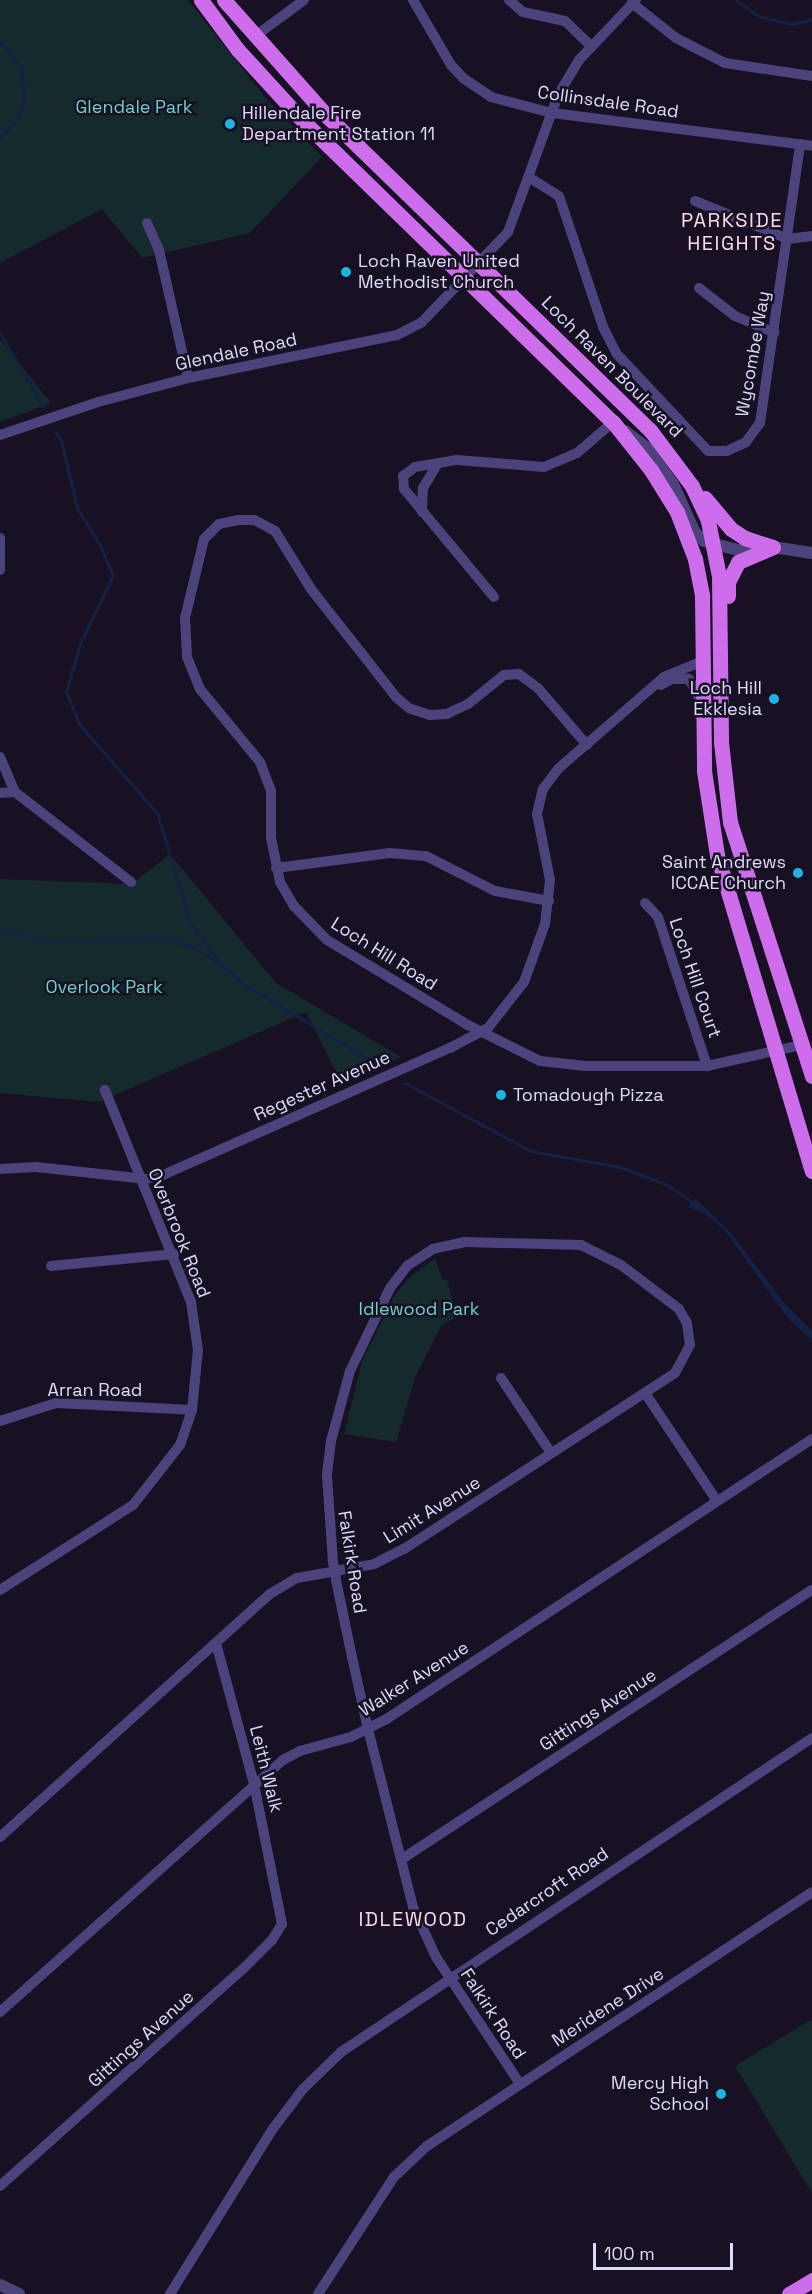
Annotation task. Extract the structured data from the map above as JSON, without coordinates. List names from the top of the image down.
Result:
{
  "streets": {
    "main road": ["Loch Raven Boulevard"],
    "street": [
      "Collinsdale Road",
      "Glendale Road",
      "Wycombe Way",
      "Loch Hill Road",
      "Loch Hill Court",
      "Regester Avenue",
      "Overbrook Road",
      "Arran Road",
      "Limit Avenue",
      "Falkirk Road",
      "Walker Avenue",
      "Gittings Avenue",
      "Leith Walk",
      "Cedarcroft Road",
      "Meridene Drive"
    ]
  },
  "crossings": [
    ["Collinsdale Road", "Glendale Road"],
    ["Collinsdale Road", "Wycombe Way"],
    ["Glendale Road", "Wycombe Way"],
    ["Glendale Road", "Loch Raven Boulevard"],
    ["Loch Raven Boulevard", "Loch Hill Road"],
    ["Loch Raven Boulevard", "Regester Avenue"],
    ["Loch Hill Road", "Loch Hill Court"],
    ["Loch Hill Road", "Regester Avenue"],
    ["Regester Avenue", "Overbrook Road"],
    ["Overbrook Road", "Arran Road"],
    ["Limit Avenue", "Falkirk Road"],
    ["Limit Avenue", "Leith Walk"],
    ["Falkirk Road", "Walker Avenue"],
    ["Falkirk Road", "Gittings Avenue"],
    ["Falkirk Road", "Cedarcroft Road"],
    ["Falkirk Road", "Meridene Drive"],
    ["Walker Avenue", "Leith Walk"],
    ["Gittings Avenue", "Leith Walk"]
  ],
  "districts": ["PARKSIDE HEIGHTS", "IDLEWOOD"],
  "parks": ["Glendale Park", "Overlook Park", "Idlewood Park"],
  "places": [
    "Hillendale Fire Department Station 11",
    "Loch Raven United Methodist Church",
    "Loch Hill Ekklesia",
    "Saint Andrews ICCAE Church",
    "Tomadough Pizza",
    "Mercy High School"
  ],
  "scale_bar": "100 m"
}
